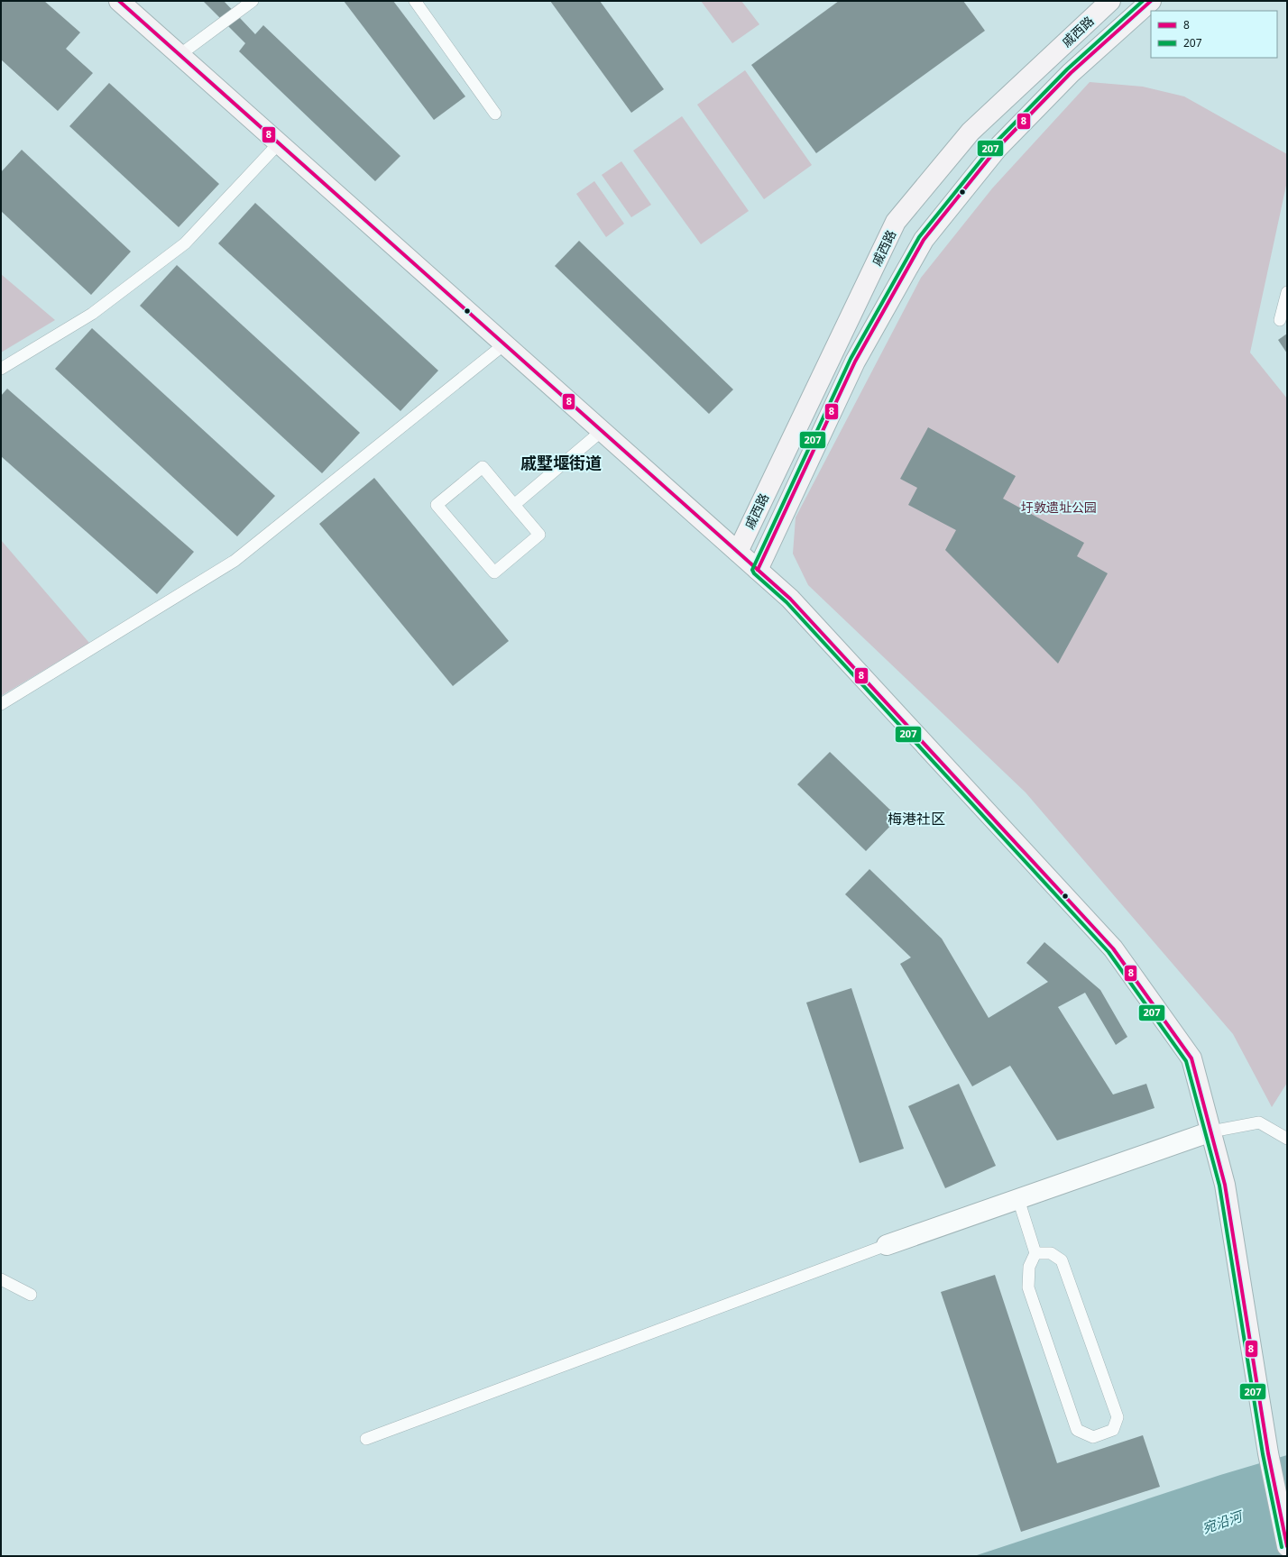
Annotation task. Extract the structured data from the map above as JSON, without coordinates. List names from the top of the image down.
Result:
{
  "streets": {
    "street": ["戚西路"]
  },
  "districts": ["戚墅堰街道", "梅港社区"],
  "water": ["宛沿河"],
  "parks": ["圩敦遗址公园"],
  "lines": ["transit line 8", "transit line 207"],
  "legend": ["8", "207"]
}
